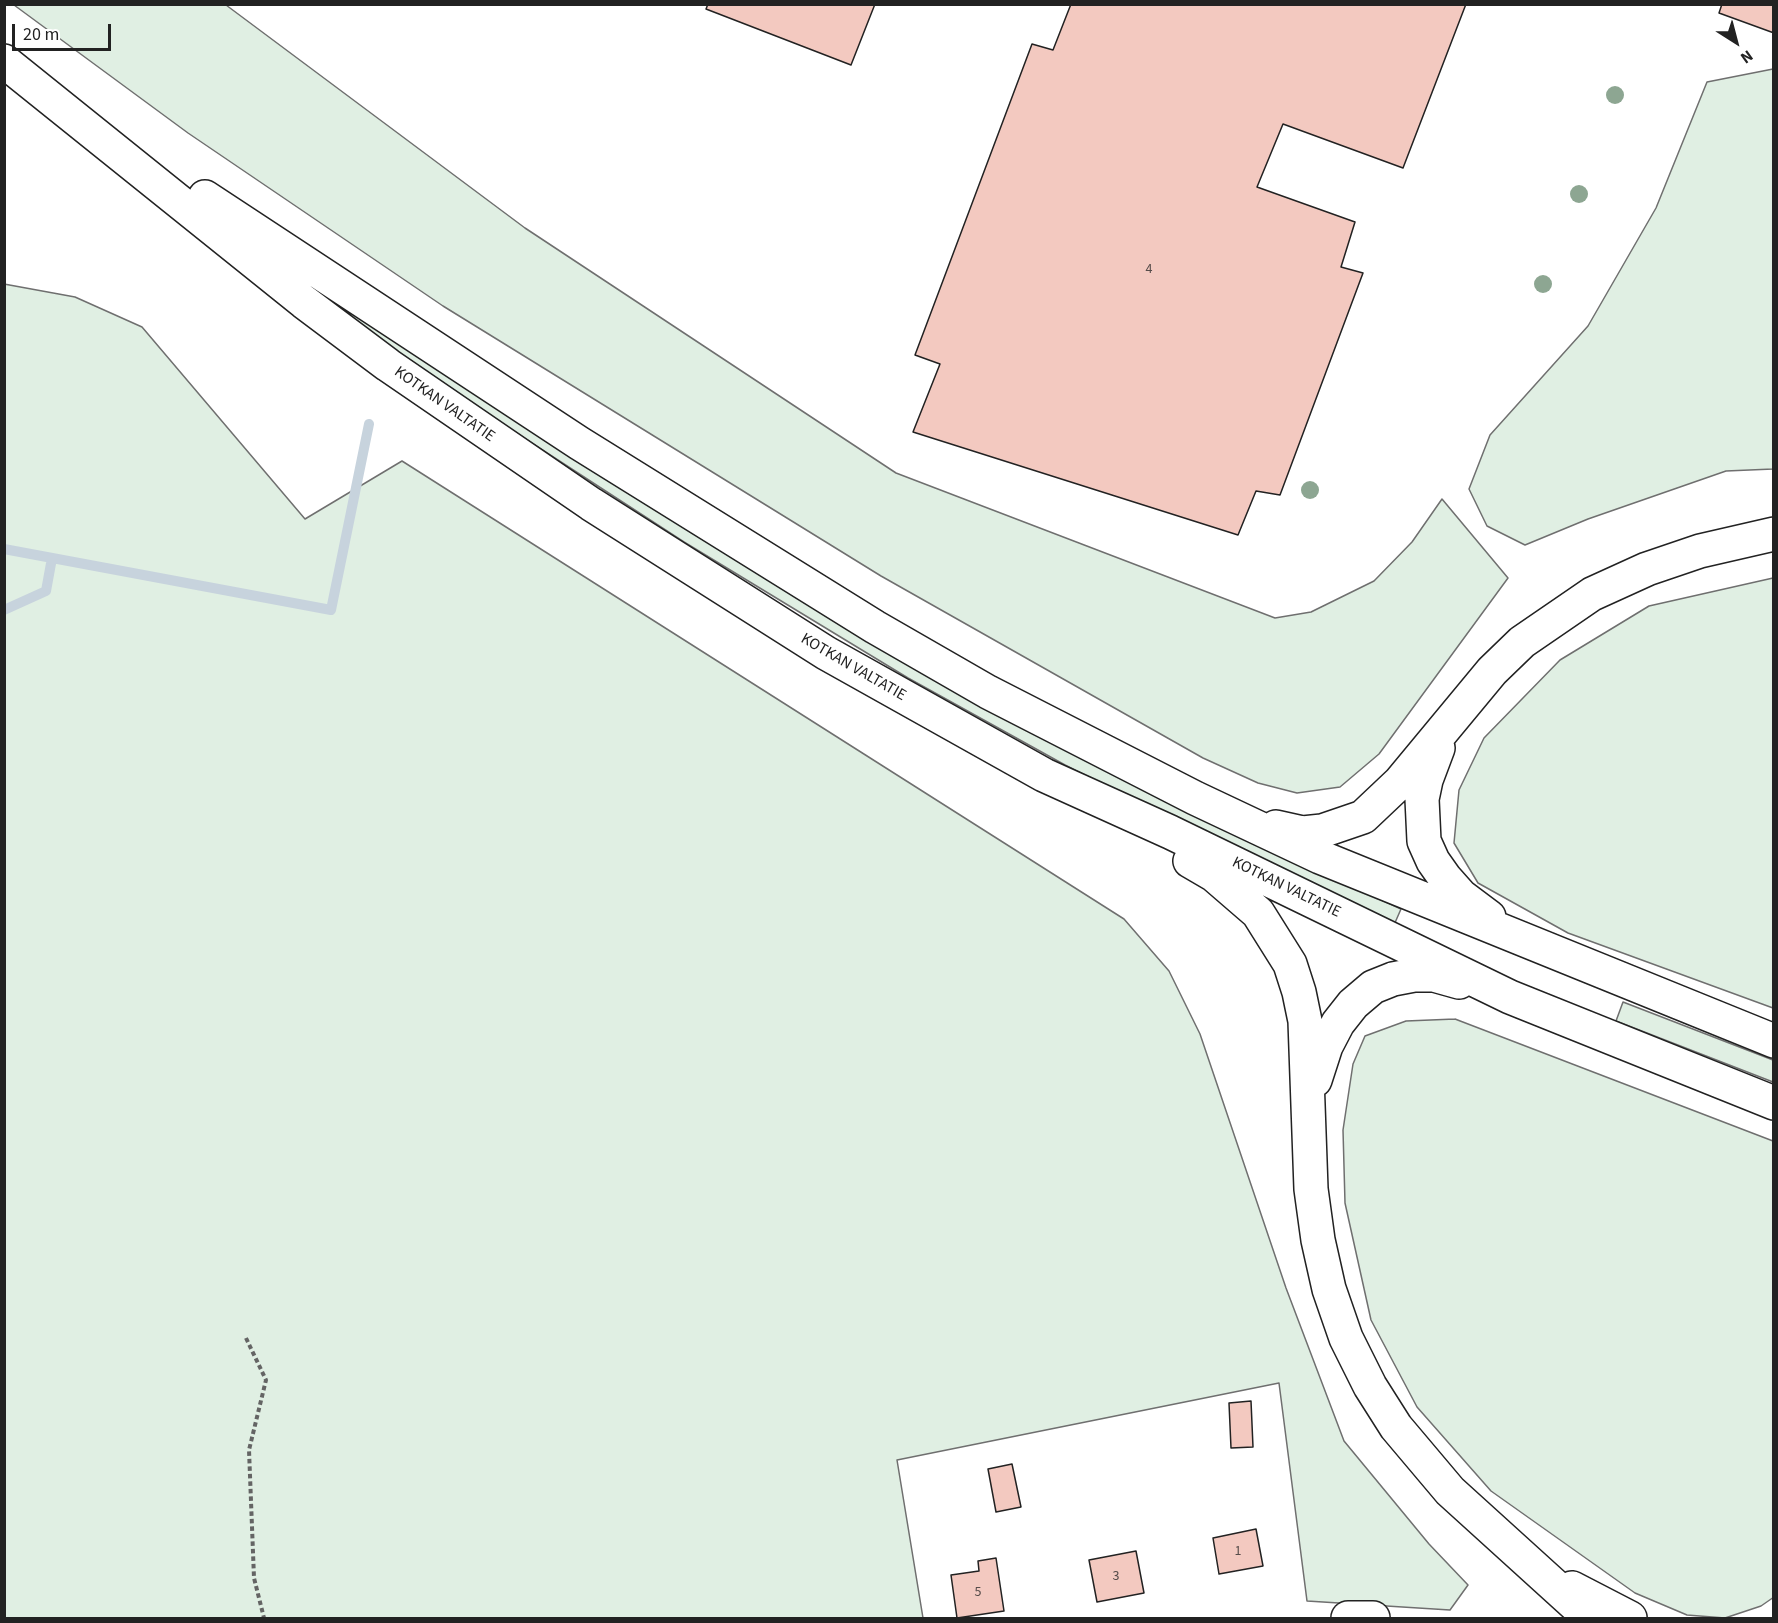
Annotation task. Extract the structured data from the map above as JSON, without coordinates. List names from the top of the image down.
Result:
{
  "streets": {
    "main road": ["KOTKAN VALTATIE"]
  },
  "house_numbers": [
    "4",
    "1",
    "3",
    "5"
  ],
  "scale_bar": "20 m",
  "north": "bottom right"
}
